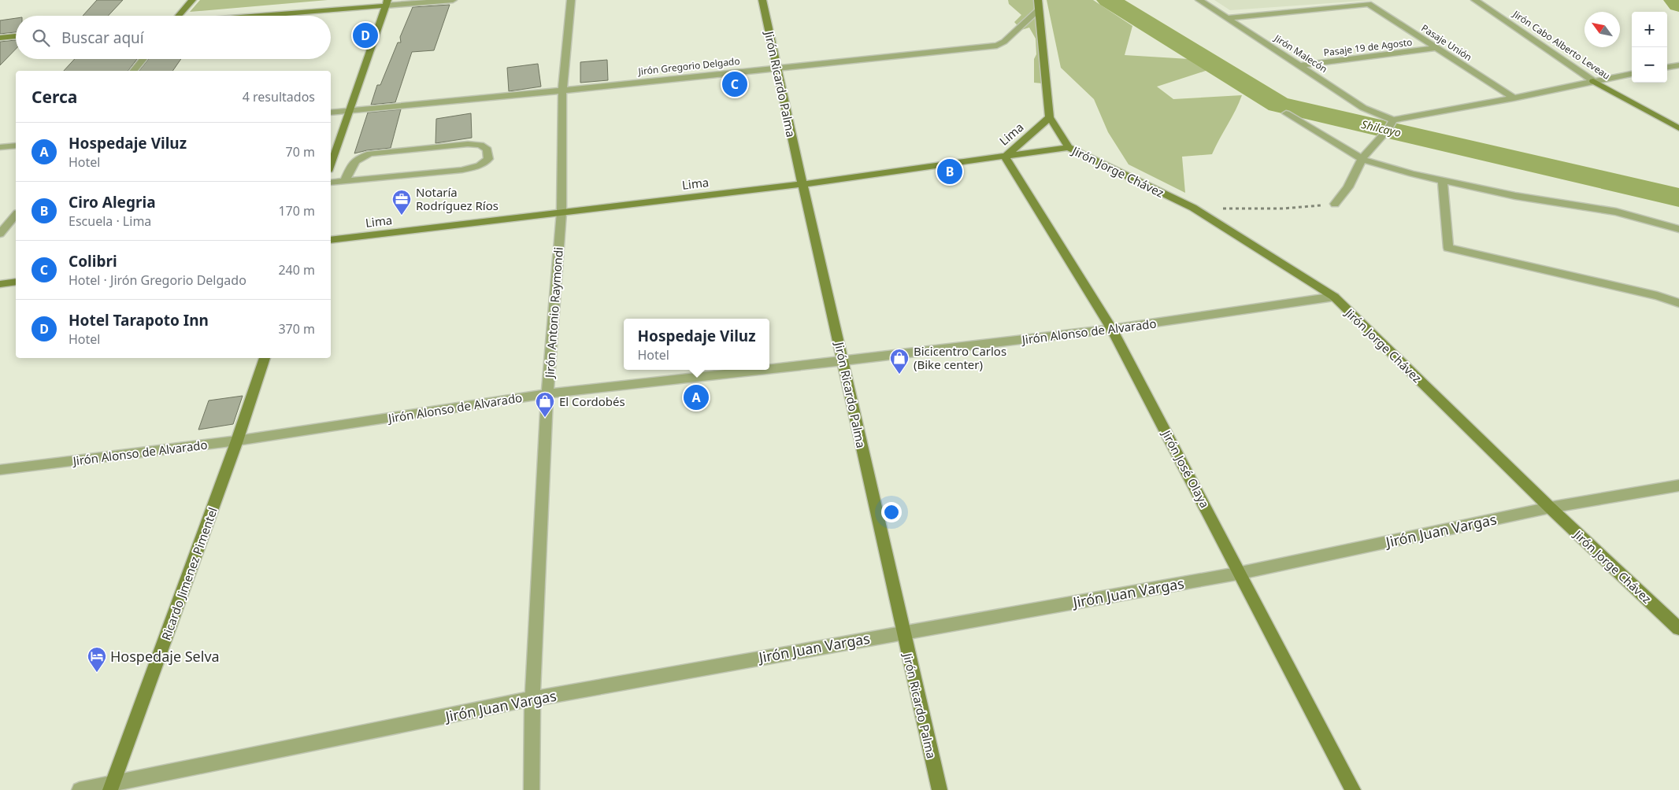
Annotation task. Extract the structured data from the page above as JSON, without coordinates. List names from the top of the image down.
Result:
{
  "streets": {
    "street": [
      "Pasaje Unión",
      "Jirón Cabo Alberto Leveau",
      "Pasaje 19 de Agosto",
      "Jirón Malecón",
      "Jirón Gregorio Delgado",
      "Jirón Ricardo Palma",
      "Lima",
      "Jirón Jorge Chávez",
      "Jirón Antonio Raymondi",
      "Jirón Alonso de Alvarado",
      "Jirón José Olaya",
      "Jirón Juan Vargas",
      "Ricardo Jimenez Pimentel"
    ]
  },
  "crossings": [
    ["Pasaje Unión", "Pasaje 19 de Agosto"],
    ["Pasaje Unión", "Jirón Malecón"],
    ["Pasaje 19 de Agosto", "Jirón Malecón"],
    ["Jirón Gregorio Delgado", "Jirón Ricardo Palma"],
    ["Jirón Gregorio Delgado", "Jirón Antonio Raymondi"],
    ["Jirón Ricardo Palma", "Lima"],
    ["Jirón Ricardo Palma", "Jirón Alonso de Alvarado"],
    ["Jirón Ricardo Palma", "Jirón Juan Vargas"],
    ["Lima", "Jirón Jorge Chávez"],
    ["Lima", "Jirón Antonio Raymondi"],
    ["Lima", "Jirón José Olaya"],
    ["Jirón Jorge Chávez", "Jirón Alonso de Alvarado"],
    ["Jirón Jorge Chávez", "Jirón Juan Vargas"],
    ["Jirón Antonio Raymondi", "Jirón Alonso de Alvarado"],
    ["Jirón Antonio Raymondi", "Jirón Juan Vargas"],
    ["Jirón Alonso de Alvarado", "Jirón José Olaya"],
    ["Jirón Alonso de Alvarado", "Ricardo Jimenez Pimentel"],
    ["Jirón José Olaya", "Jirón Juan Vargas"],
    ["Jirón Juan Vargas", "Ricardo Jimenez Pimentel"]
  ],
  "water": ["Shilcayo"],
  "places": {
    "office": ["Notaría Rodríguez Ríos"],
    "shop": ["Bicicentro Carlos (Bike center)", "El Cordobés"],
    "hotel": ["Hospedaje Selva"]
  },
  "north": "top left",
  "page": {
    "map_buttons": ["+", "−"],
    "search": "Buscar aquí",
    "pins": [
      "D",
      "C",
      "B",
      "A"
    ],
    "heading": ["Cerca", "4 resultados"],
    "list": [
      {
        "mark": "A",
        "name": "Hospedaje Viluz",
        "note": "Hotel",
        "value": "70 m"
      },
      {
        "mark": "B",
        "name": "Ciro Alegria",
        "note": "Escuela · Lima",
        "value": "170 m"
      },
      {
        "mark": "C",
        "name": "Colibri",
        "note": "Hotel · Jirón Gregorio Delgado",
        "value": "240 m"
      },
      {
        "mark": "D",
        "name": "Hotel Tarapoto Inn",
        "note": "Hotel",
        "value": "370 m"
      }
    ],
    "popup": ["Hospedaje Viluz", "Hotel"]
  }
}
